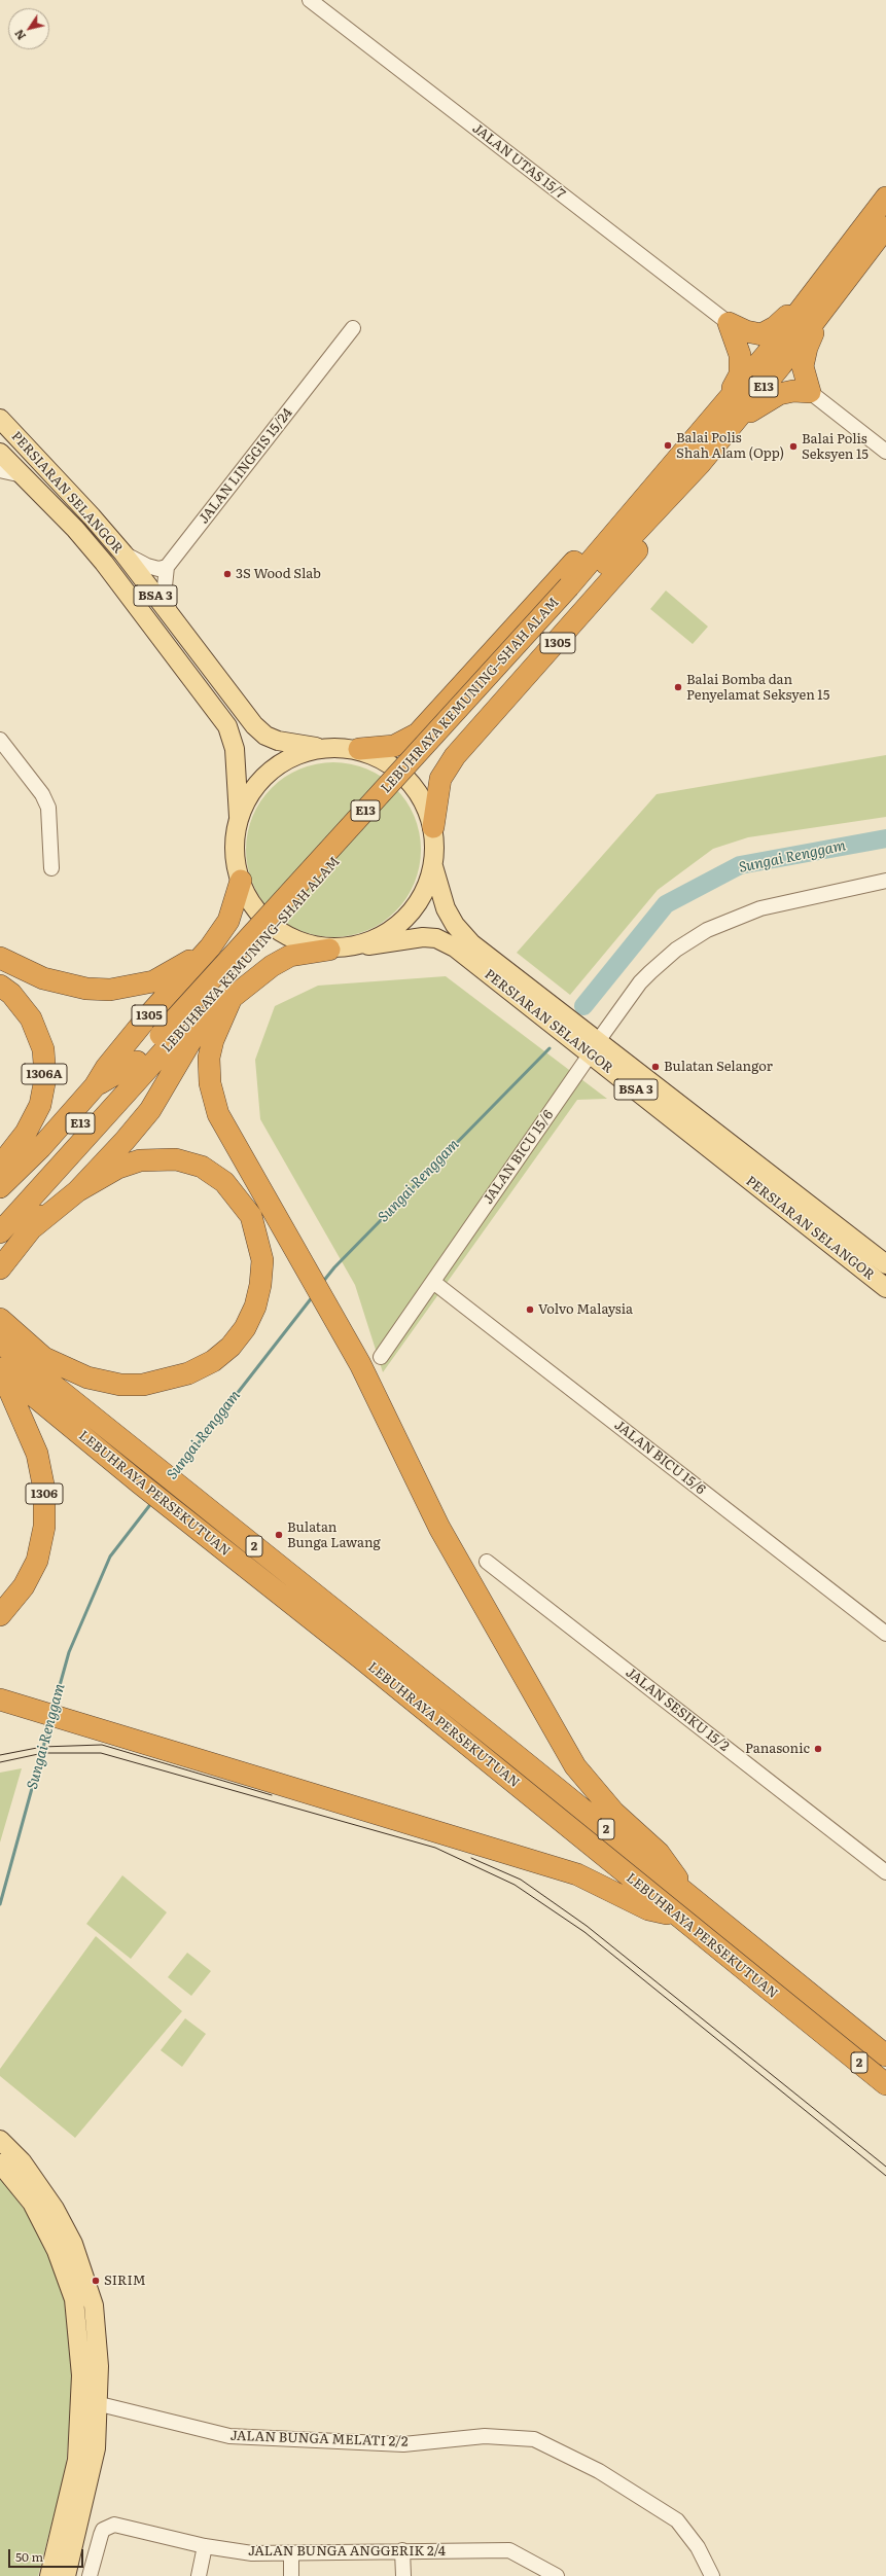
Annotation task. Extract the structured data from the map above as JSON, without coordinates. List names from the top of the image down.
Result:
{
  "streets": {
    "highway": [
      "E13",
      "1305",
      "LEBUHRAYA KEMUNING–SHAH ALAM",
      "1306A",
      "1306",
      "LEBUHRAYA PERSEKUTUAN",
      "2"
    ],
    "main road": ["PERSIARAN SELANGOR", "BSA 3"],
    "street": [
      "JALAN UTAS 15/7",
      "JALAN LINGGIS 15/24",
      "JALAN BICU 15/6",
      "JALAN SESIKU 15/2",
      "JALAN BUNGA MELATI 2/2",
      "JALAN BUNGA ANGGERIK 2/4"
    ]
  },
  "crossings": [
    ["PERSIARAN SELANGOR", "JALAN BICU 15/6"],
    ["1305", "LEBUHRAYA KEMUNING–SHAH ALAM"],
    ["1306", "LEBUHRAYA PERSEKUTUAN"]
  ],
  "water": ["Sungai Renggam"],
  "places": [
    "Balai Polis Shah Alam (Opp)",
    "Balai Polis Seksyen 15",
    "3S Wood Slab",
    "Balai Bomba dan Penyelamat Seksyen 15",
    "Bulatan Selangor",
    "Volvo Malaysia",
    "Bulatan Bunga Lawang",
    "Panasonic",
    "SIRIM"
  ],
  "scale_bar": "50 m",
  "north": "bottom left"
}
